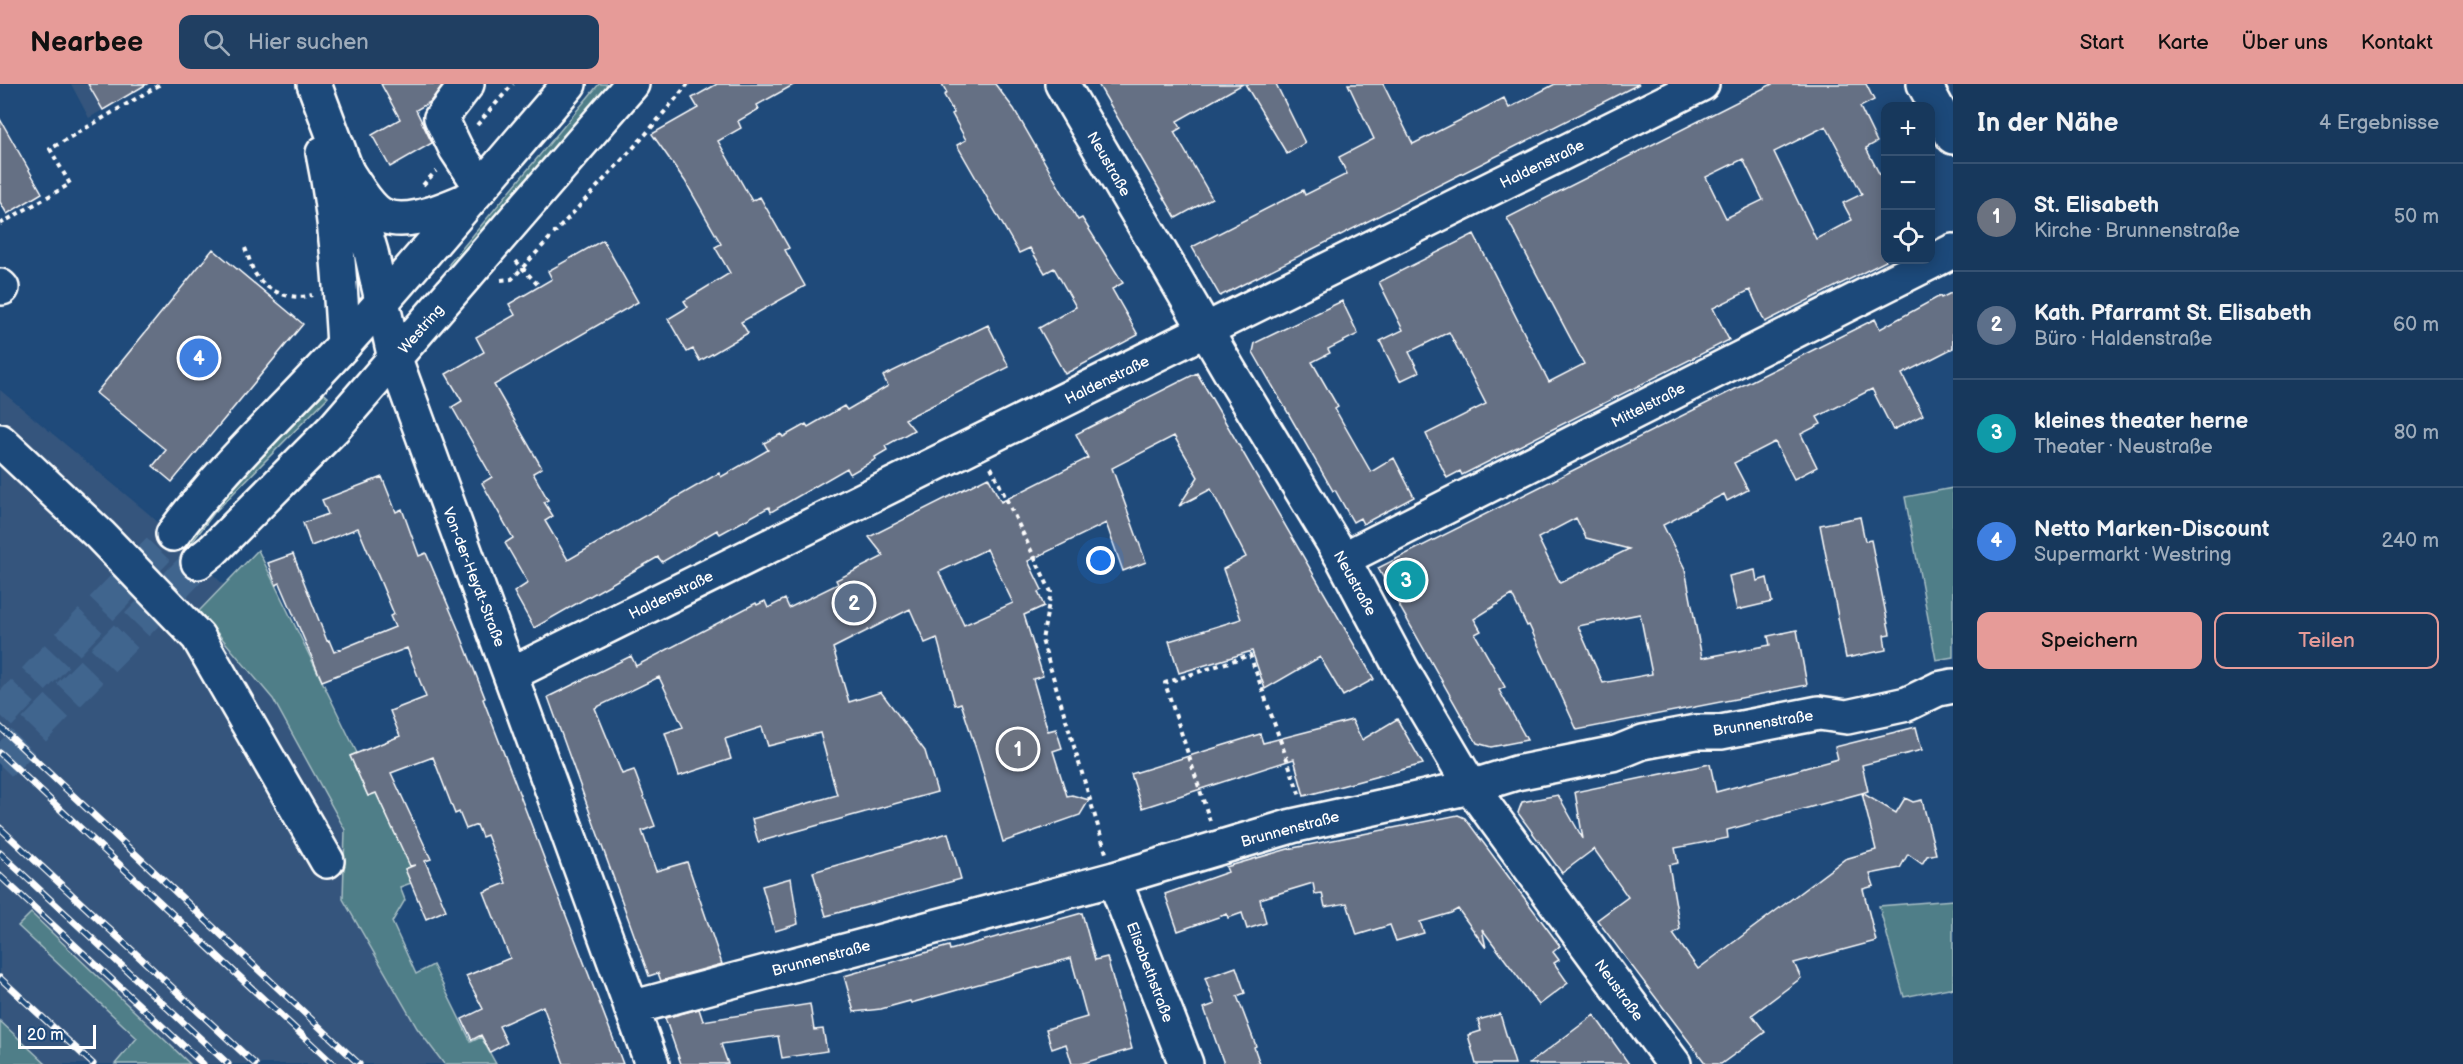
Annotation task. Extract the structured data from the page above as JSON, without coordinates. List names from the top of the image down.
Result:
{
  "streets": {
    "street": [
      "Neustraße",
      "Haldenstraße",
      "Westring",
      "Mittelstraße",
      "Von-der-Heydt-Straße",
      "Brunnenstraße",
      "Elisabethstraße"
    ]
  },
  "crossings": [
    ["Neustraße", "Haldenstraße"],
    ["Neustraße", "Mittelstraße"],
    ["Neustraße", "Brunnenstraße"],
    ["Haldenstraße", "Von-der-Heydt-Straße"],
    ["Westring", "Von-der-Heydt-Straße"],
    ["Von-der-Heydt-Straße", "Brunnenstraße"],
    ["Brunnenstraße", "Elisabethstraße"]
  ],
  "scale_bar": "20 m",
  "page": {
    "header": "Nearbee",
    "search": "Hier suchen",
    "nav": [
      "Start",
      "Karte",
      "Über uns",
      "Kontakt"
    ],
    "heading": ["In der Nähe", "4 Ergebnisse"],
    "map_buttons": ["+", "−"],
    "list": [
      {
        "mark": "1",
        "name": "St. Elisabeth",
        "note": "Kirche · Brunnenstraße",
        "value": "50 m"
      },
      {
        "mark": "2",
        "name": "Kath. Pfarramt St. Elisabeth",
        "note": "Büro · Haldenstraße",
        "value": "60 m"
      },
      {
        "mark": "3",
        "name": "kleines theater herne",
        "note": "Theater · Neustraße",
        "value": "80 m"
      },
      {
        "mark": "4",
        "name": "Netto Marken-Discount",
        "note": "Supermarkt · Westring",
        "value": "240 m"
      }
    ],
    "pins": [
      "4",
      "3",
      "2",
      "1"
    ],
    "buttons": ["Speichern", "Teilen"],
    "scale": "20 m"
  }
}
